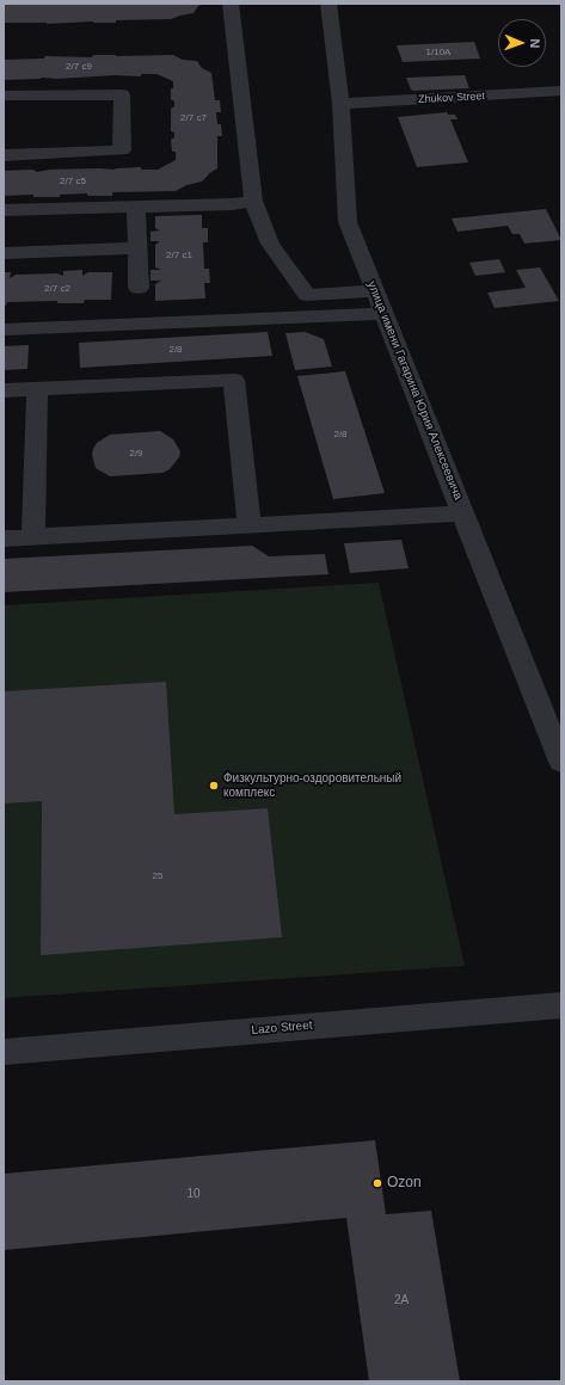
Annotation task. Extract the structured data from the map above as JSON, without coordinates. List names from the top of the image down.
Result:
{
  "streets": {
    "street": ["Zhukov Street", "улица имени Гагарина Юрия Алексеевича", "Lazo Street"]
  },
  "crossings": [
    ["Zhukov Street", "улица имени Гагарина Юрия Алексеевича"]
  ],
  "places": ["Физкультурно-оздоровительный комплекс", "Ozon"],
  "house_numbers": [
    "1/10А",
    "2/7 с9",
    "2/7 с7",
    "2/7 с5",
    "2/7 с1",
    "2/7 с2",
    "2/8",
    "2/8",
    "2/9",
    "25",
    "10",
    "2А"
  ],
  "north": "right"
}
